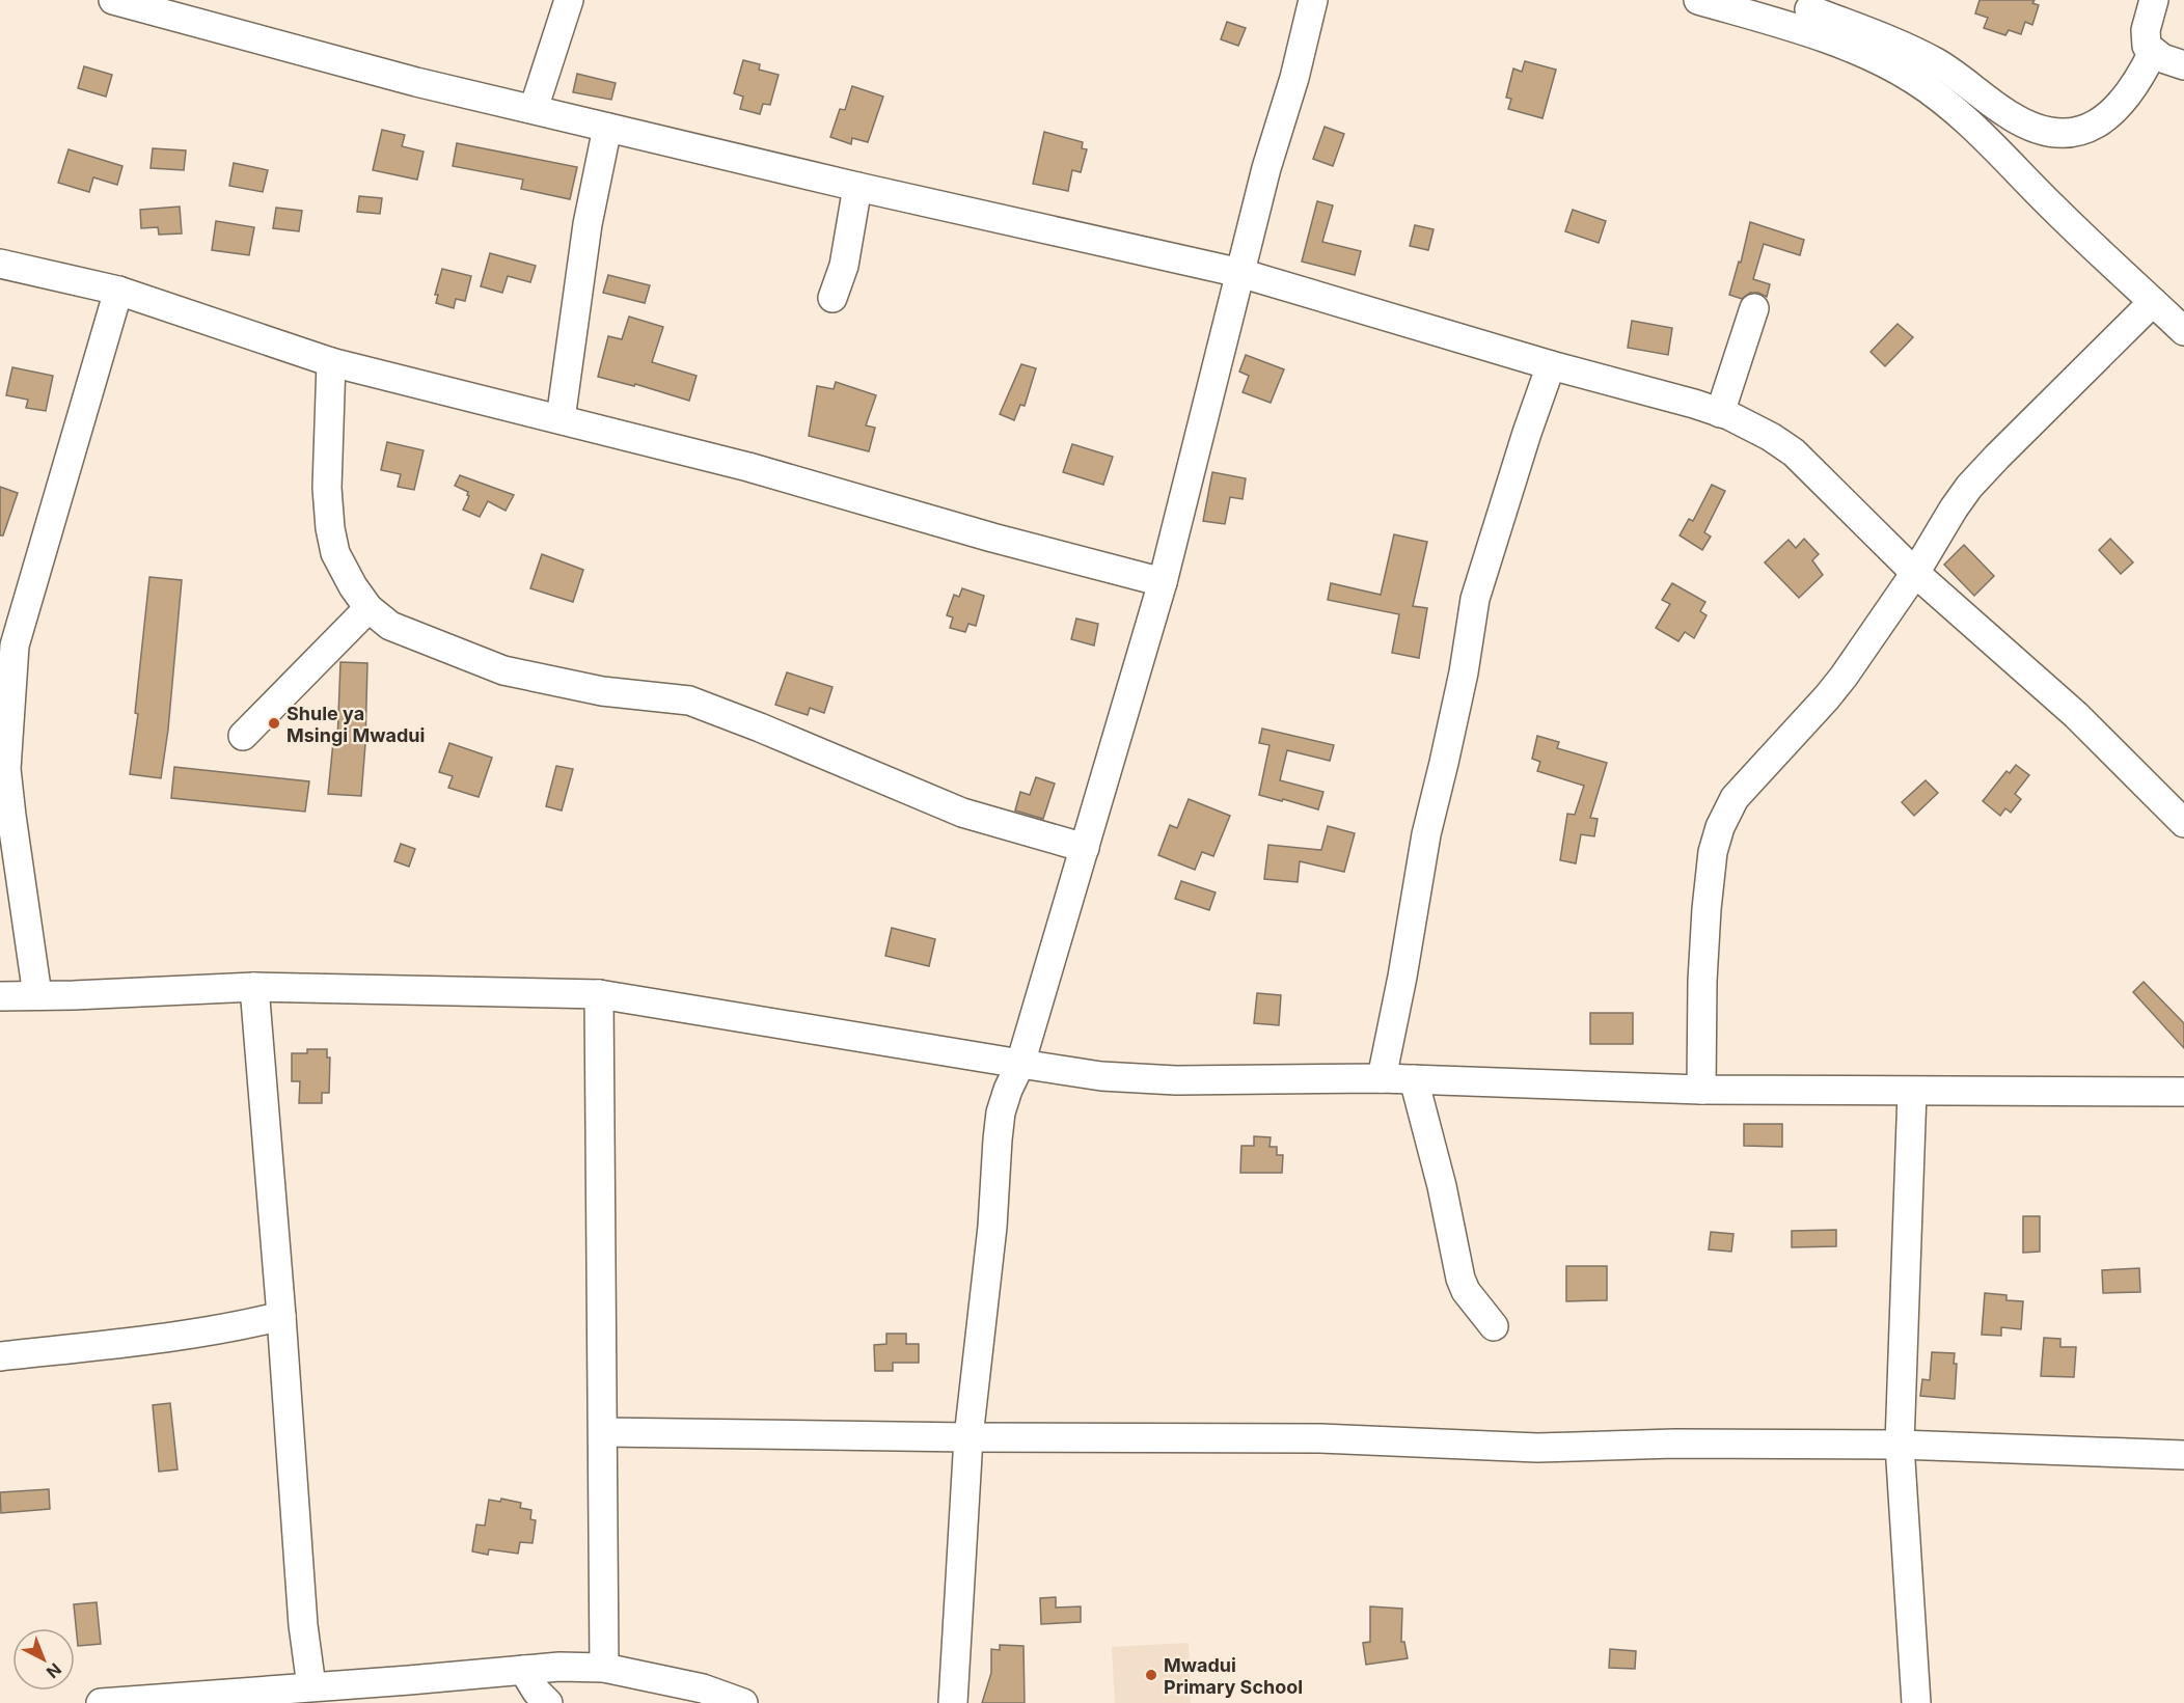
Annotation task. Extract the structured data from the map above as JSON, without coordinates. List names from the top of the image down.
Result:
{
  "places": ["Shule ya Msingi Mwadui", "Mwadui Primary School"],
  "north": "bottom right"
}
